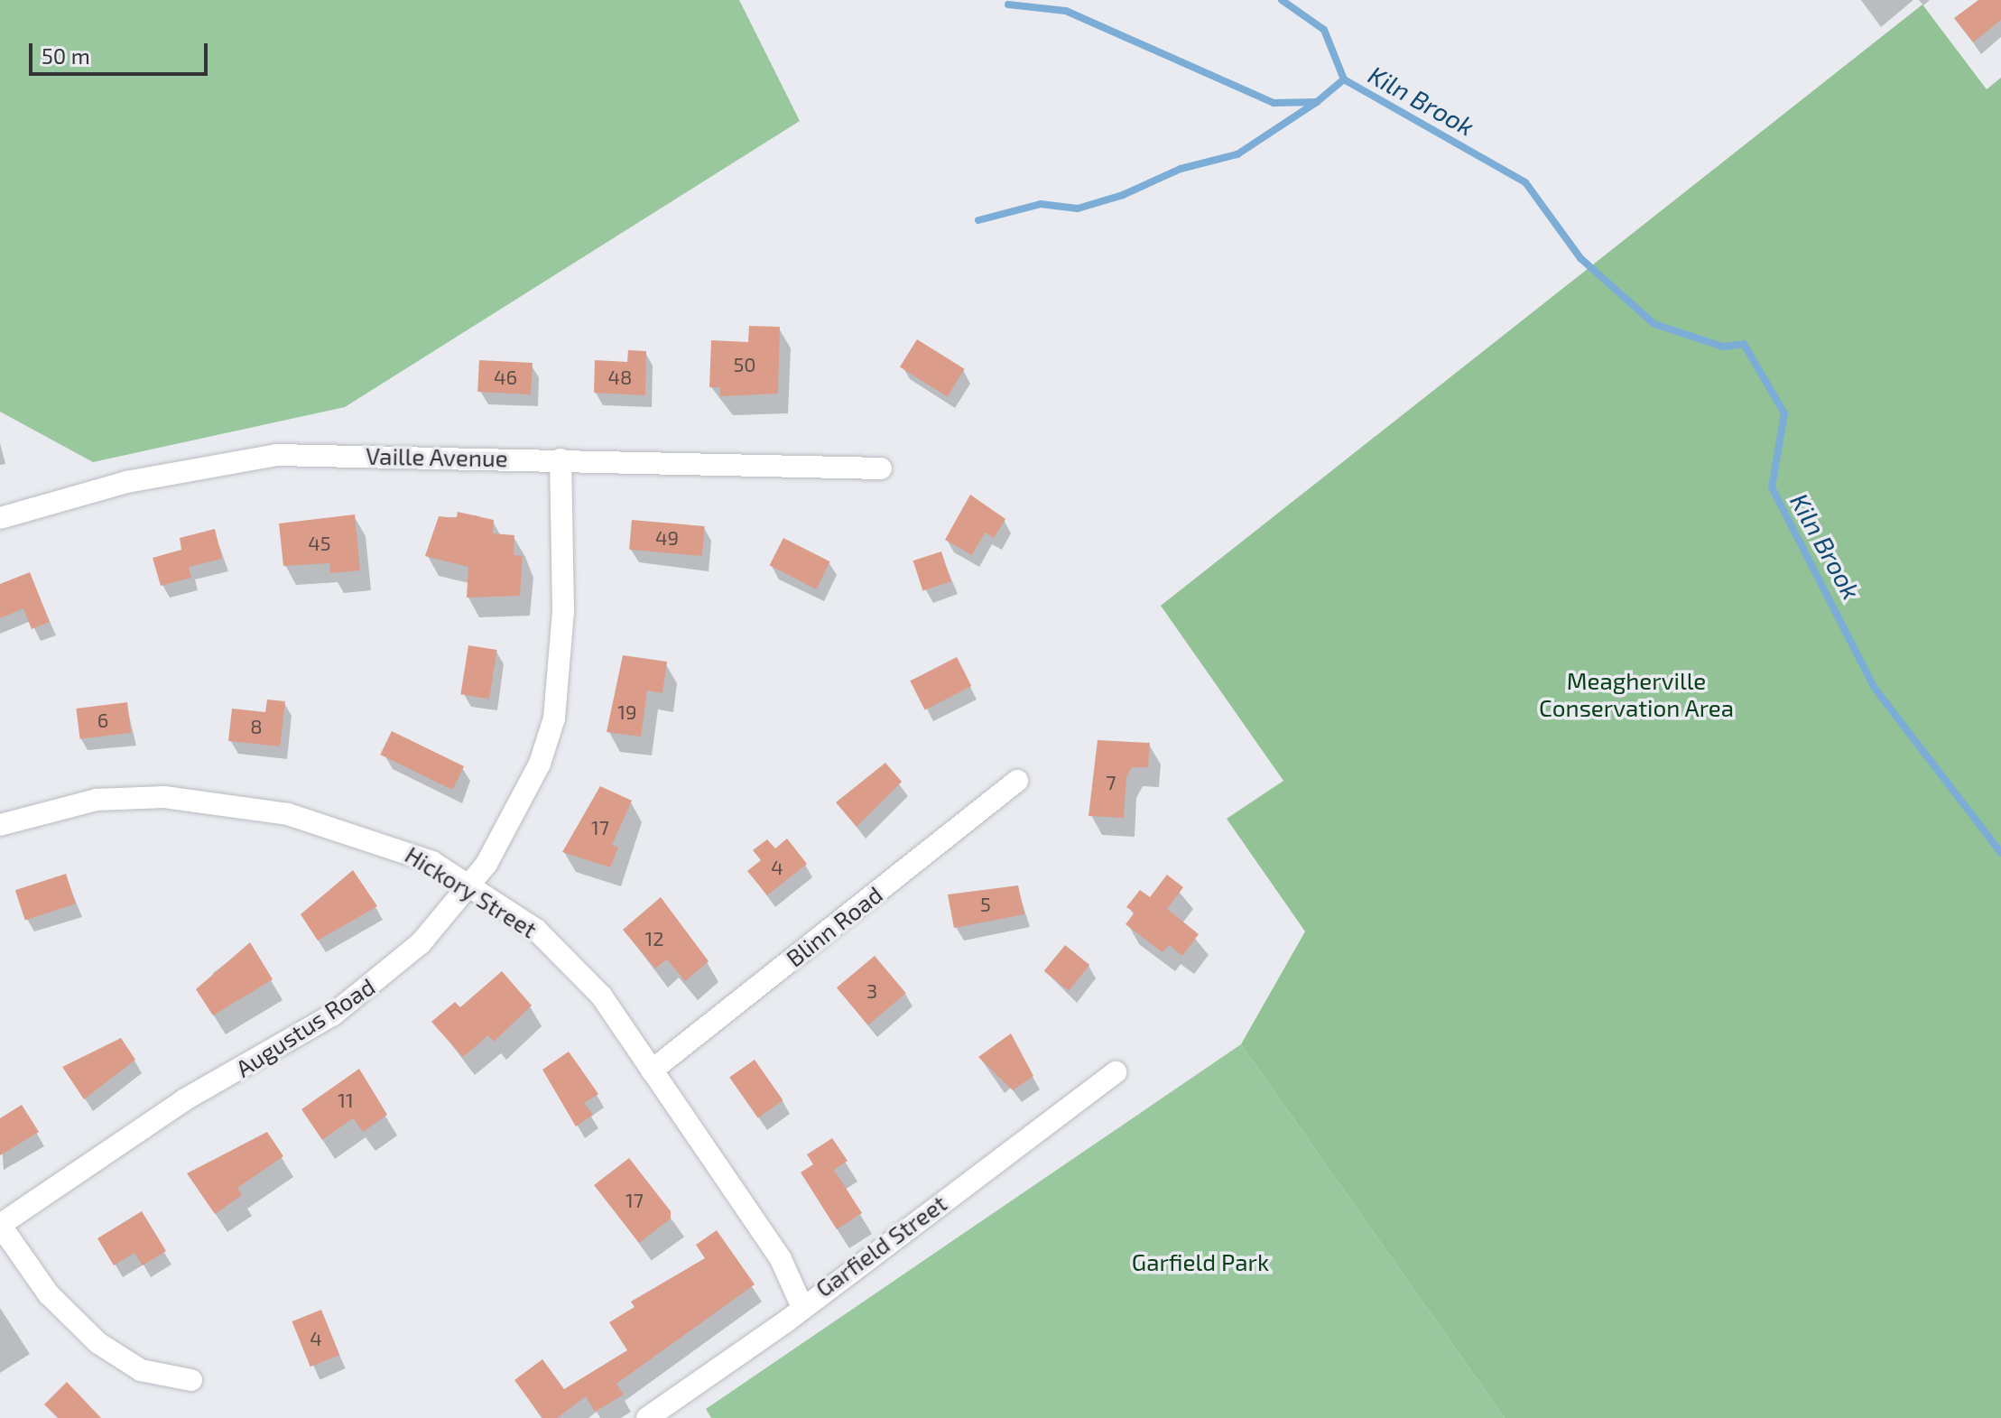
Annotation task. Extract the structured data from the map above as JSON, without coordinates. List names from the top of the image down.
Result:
{
  "streets": {
    "street": [
      "Vaille Avenue",
      "Hickory Street",
      "Blinn Road",
      "Augustus Road",
      "Garfield Street"
    ]
  },
  "crossings": [
    ["Vaille Avenue", "Augustus Road"],
    ["Hickory Street", "Blinn Road"],
    ["Hickory Street", "Augustus Road"],
    ["Hickory Street", "Garfield Street"]
  ],
  "water": ["Kiln Brook"],
  "parks": ["Meagherville Conservation Area", "Garfield Park"],
  "house_numbers": [
    "50",
    "46",
    "48",
    "49",
    "45",
    "19",
    "6",
    "8",
    "7",
    "17",
    "4",
    "5",
    "12",
    "3",
    "11",
    "17",
    "4"
  ],
  "scale_bar": "50 m"
}
